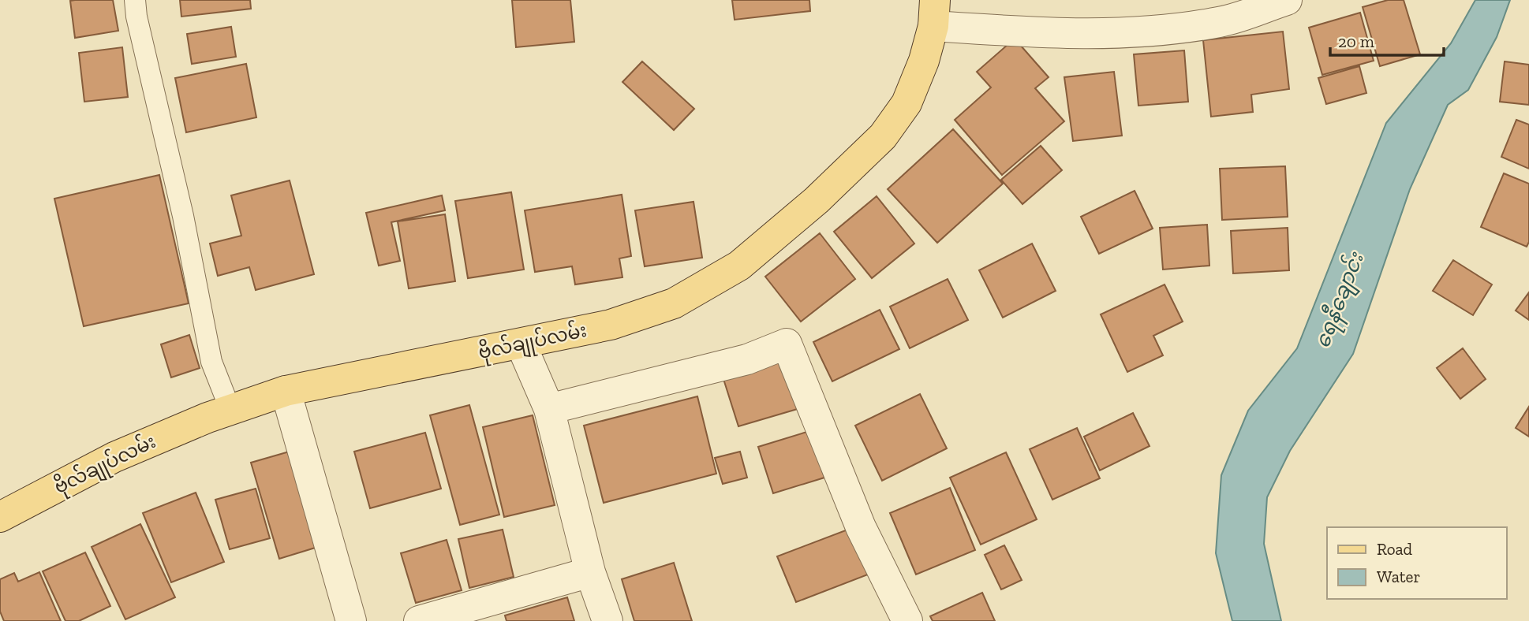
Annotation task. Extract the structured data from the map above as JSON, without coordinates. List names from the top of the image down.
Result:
{
  "streets": {
    "main road": ["ဗိုလ်‌ချုပ်‌လမ်း"]
  },
  "water": ["ရေနီချောင်း"],
  "legend": ["Road", "Water"],
  "scale_bar": "20 m"
}
